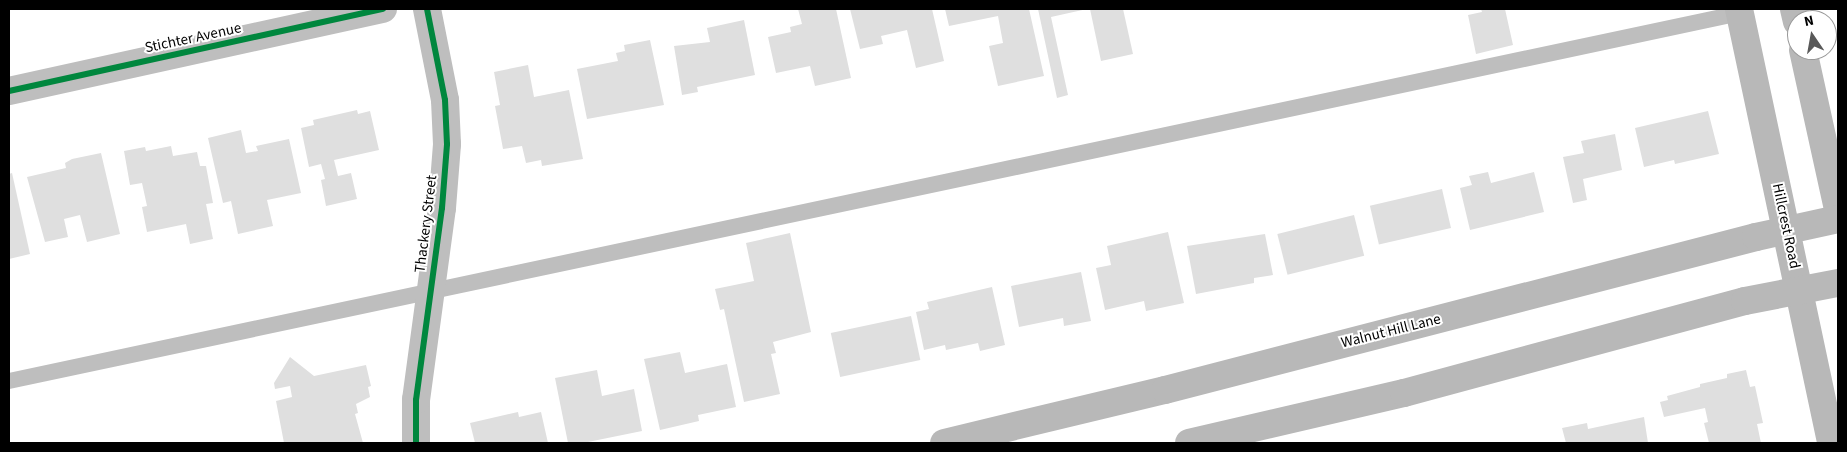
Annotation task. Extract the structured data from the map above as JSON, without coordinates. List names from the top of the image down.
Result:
{
  "streets": {
    "main road": ["Hillcrest Road", "Walnut Hill Lane"],
    "street": ["Stichter Avenue", "Thackery Street"]
  },
  "crossings": [
    ["Hillcrest Road", "Walnut Hill Lane"]
  ],
  "north": "top"
}
